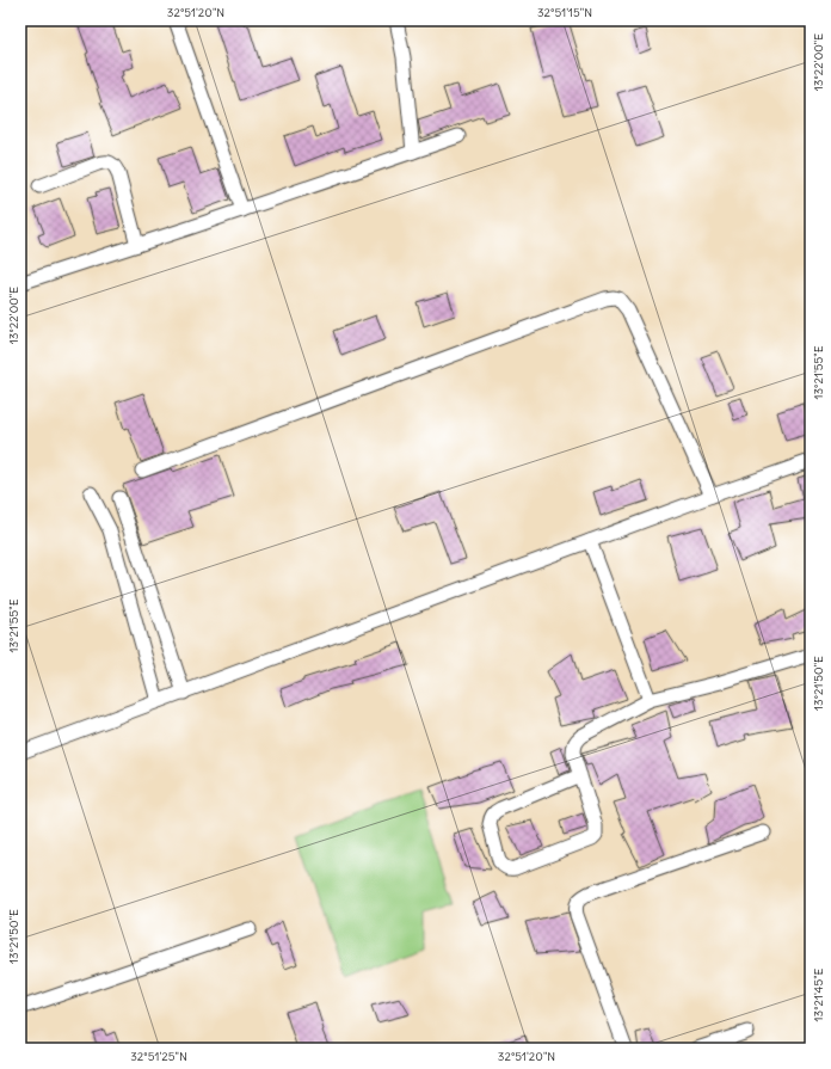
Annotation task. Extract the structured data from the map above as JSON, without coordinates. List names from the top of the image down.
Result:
{
  "coordinates": [
    "32°51'20\"N",
    "32°51'15\"N",
    "13°22'00\"E",
    "13°21'55\"E",
    "13°21'50\"E",
    "13°21'45\"E",
    "32°51'25\"N"
  ]
}
